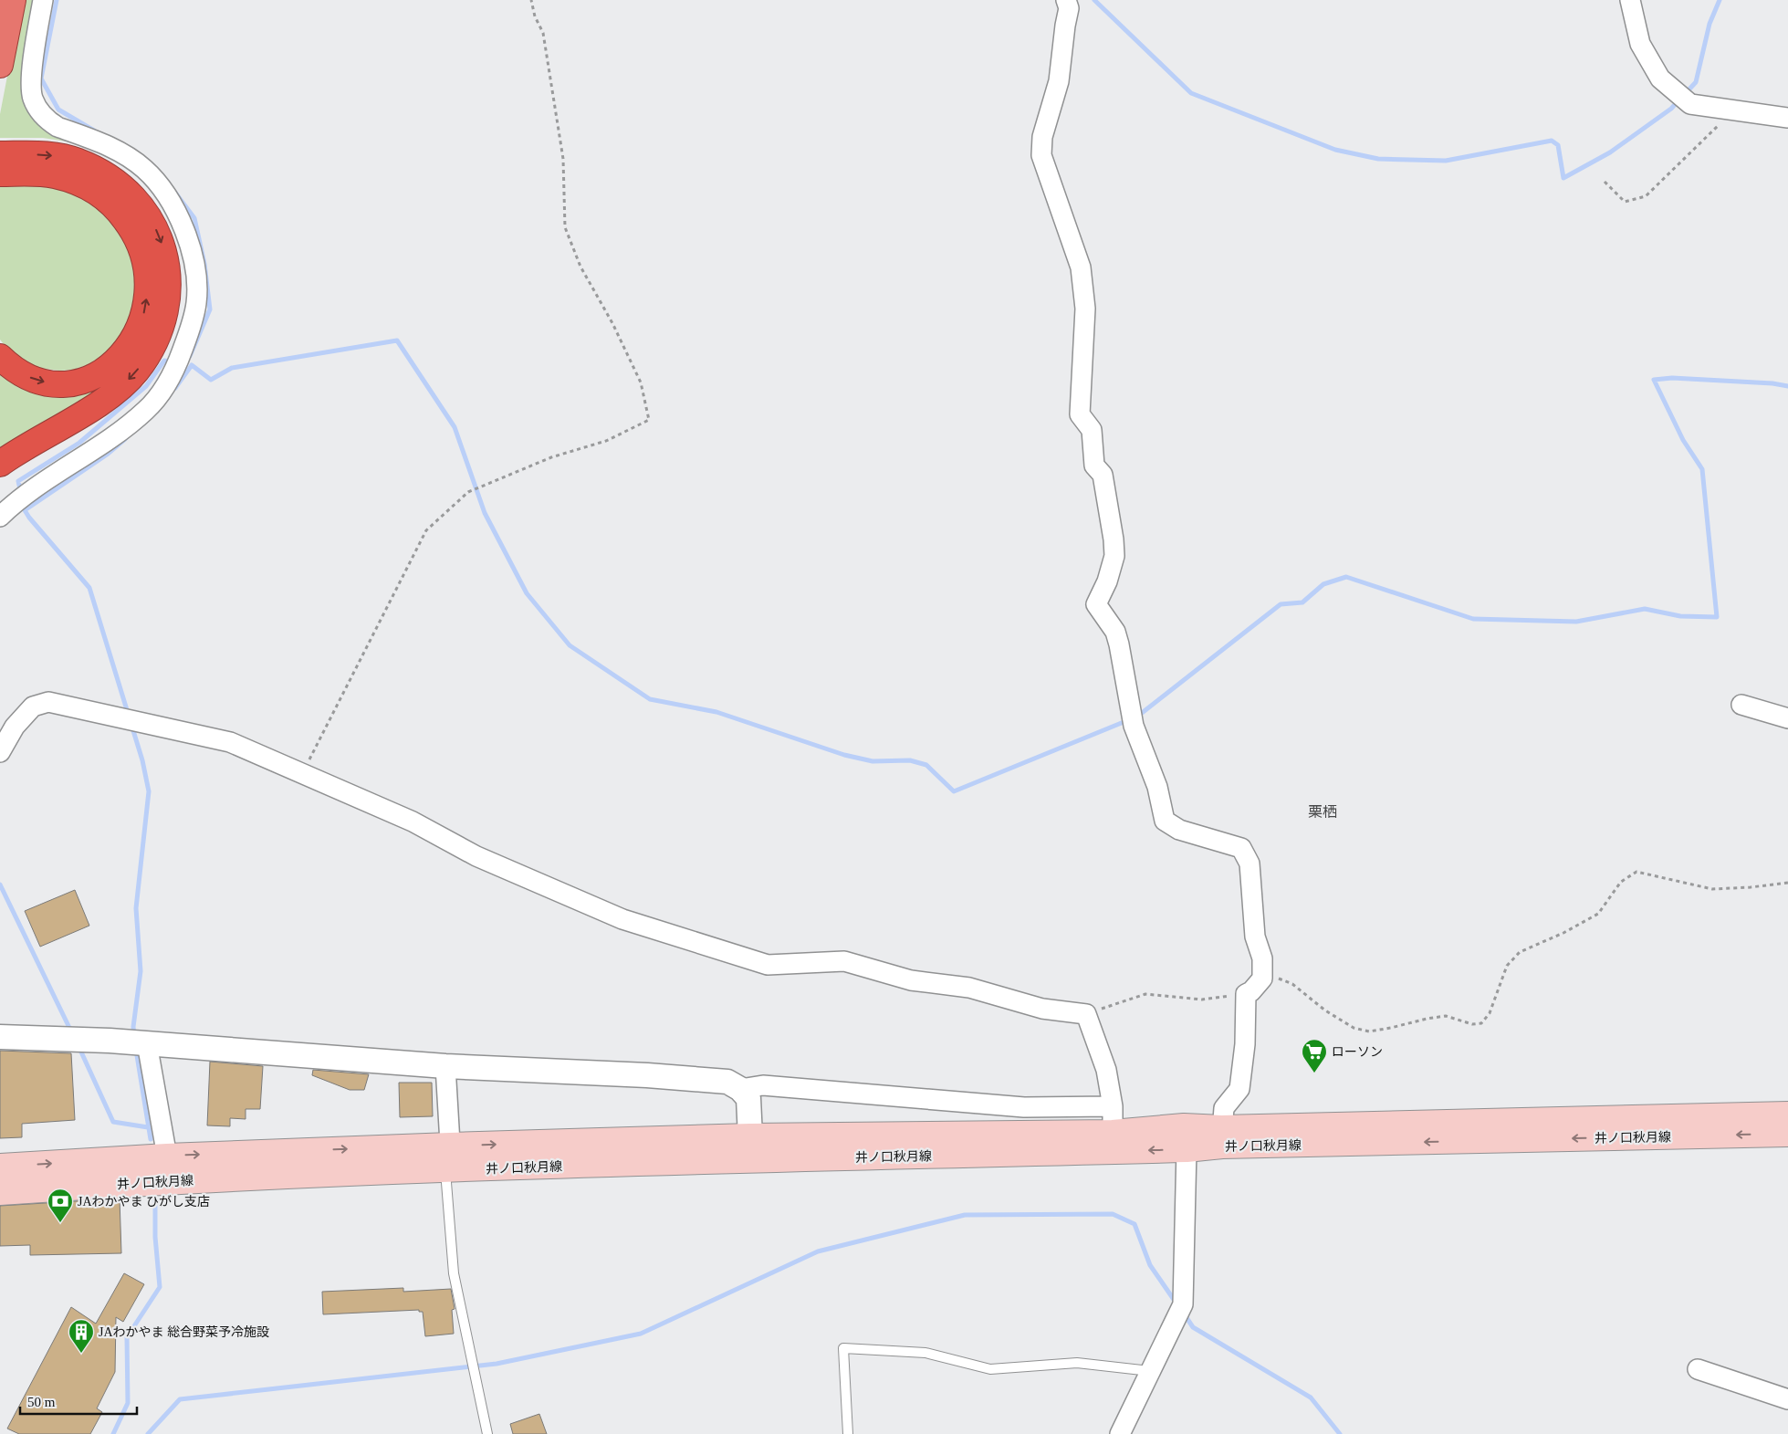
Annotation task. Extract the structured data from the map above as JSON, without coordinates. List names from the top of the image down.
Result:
{
  "streets": {
    "main road": ["井ノ口秋月線"]
  },
  "districts": ["栗栖"],
  "places": {
    "supermarket": ["ローソン"],
    "bank": ["JAわかやま ひがし支店"],
    "building": ["JAわかやま 総合野菜予冷施設"]
  },
  "scale_bar": "50 m"
}
